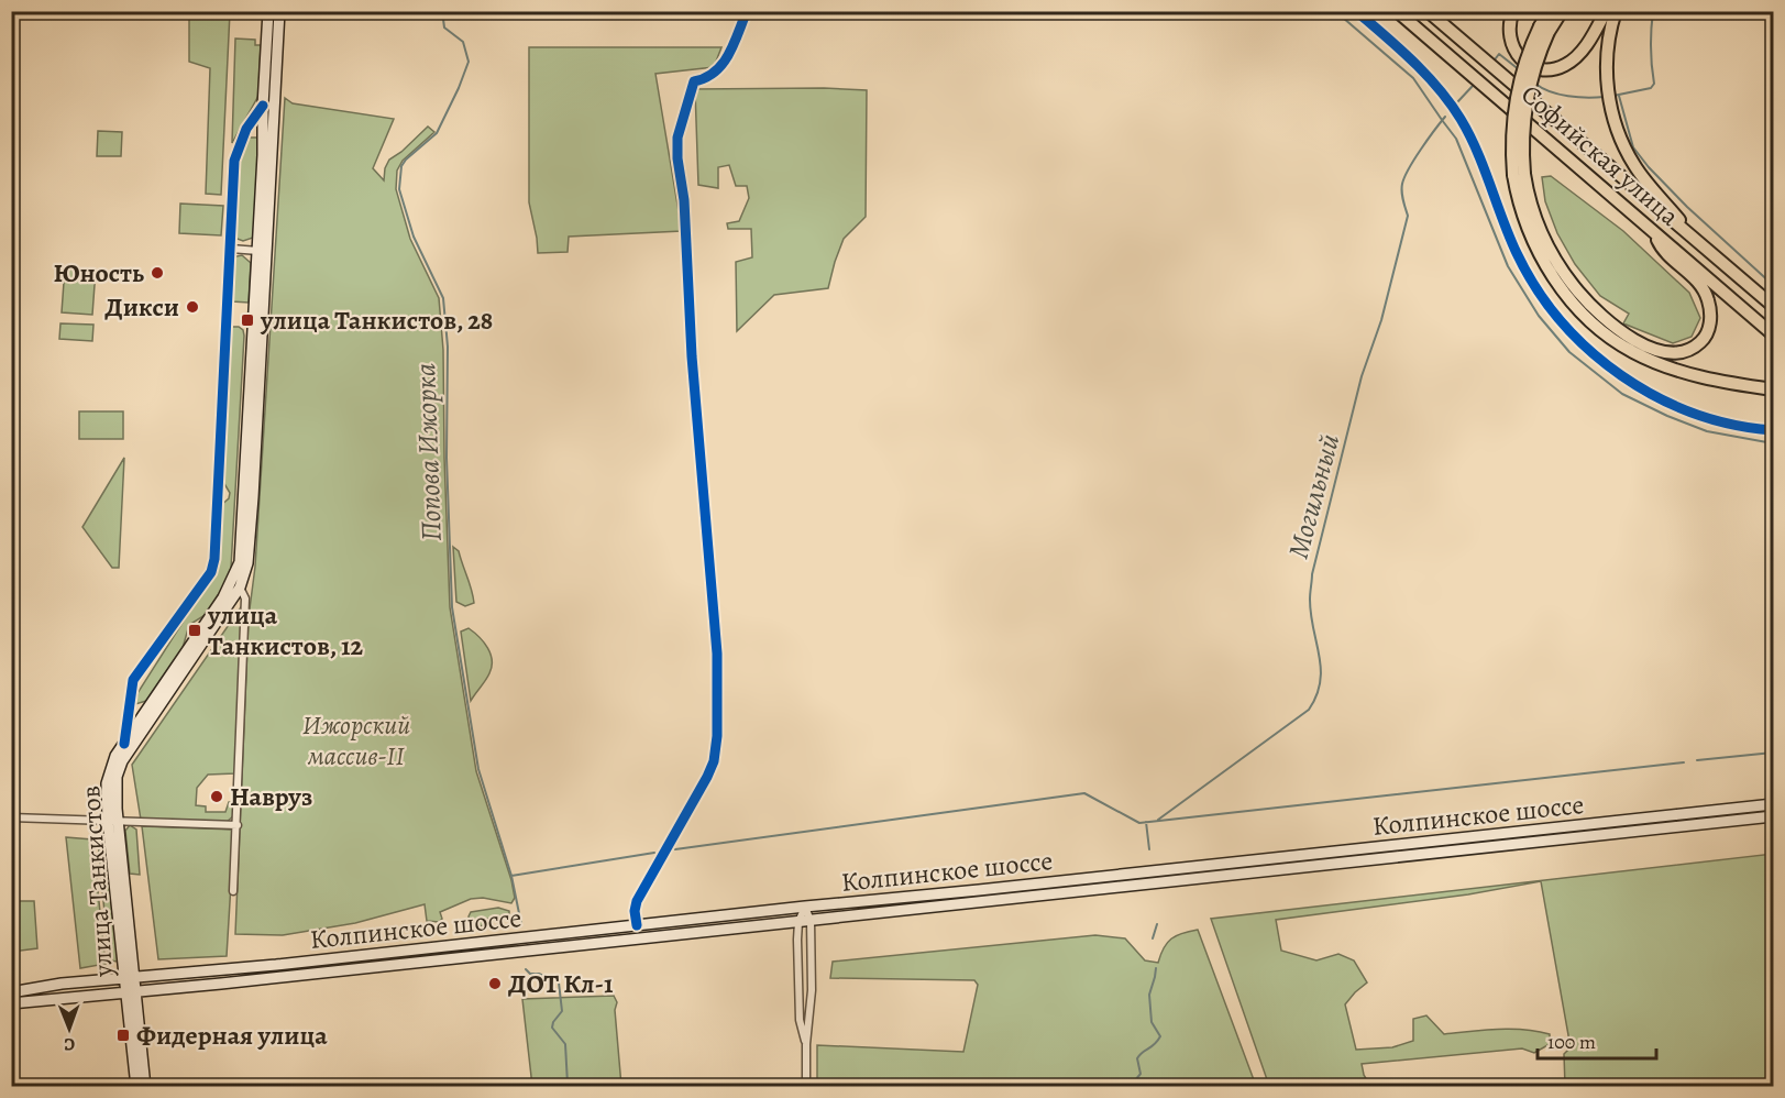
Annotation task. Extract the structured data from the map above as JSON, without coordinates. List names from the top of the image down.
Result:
{
  "streets": {
    "main road": ["Софийская улица", "Колпинское шоссе", "улица Танкистов"]
  },
  "crossings": [
    ["Колпинское шоссе", "улица Танкистов"]
  ],
  "water": ["Попова Ижорка", "Могильный"],
  "parks": ["Ижорский массив-II"],
  "places": {
    "other": [
      "Юность",
      "Дикси",
      "Навруз",
      "ДОТ Кл-1"
    ],
    "transit": ["улица Танкистов, 28", "улица Танкистов, 12", "Фидерная улица"]
  },
  "scale_bar": "100 m",
  "north": "bottom"
}
